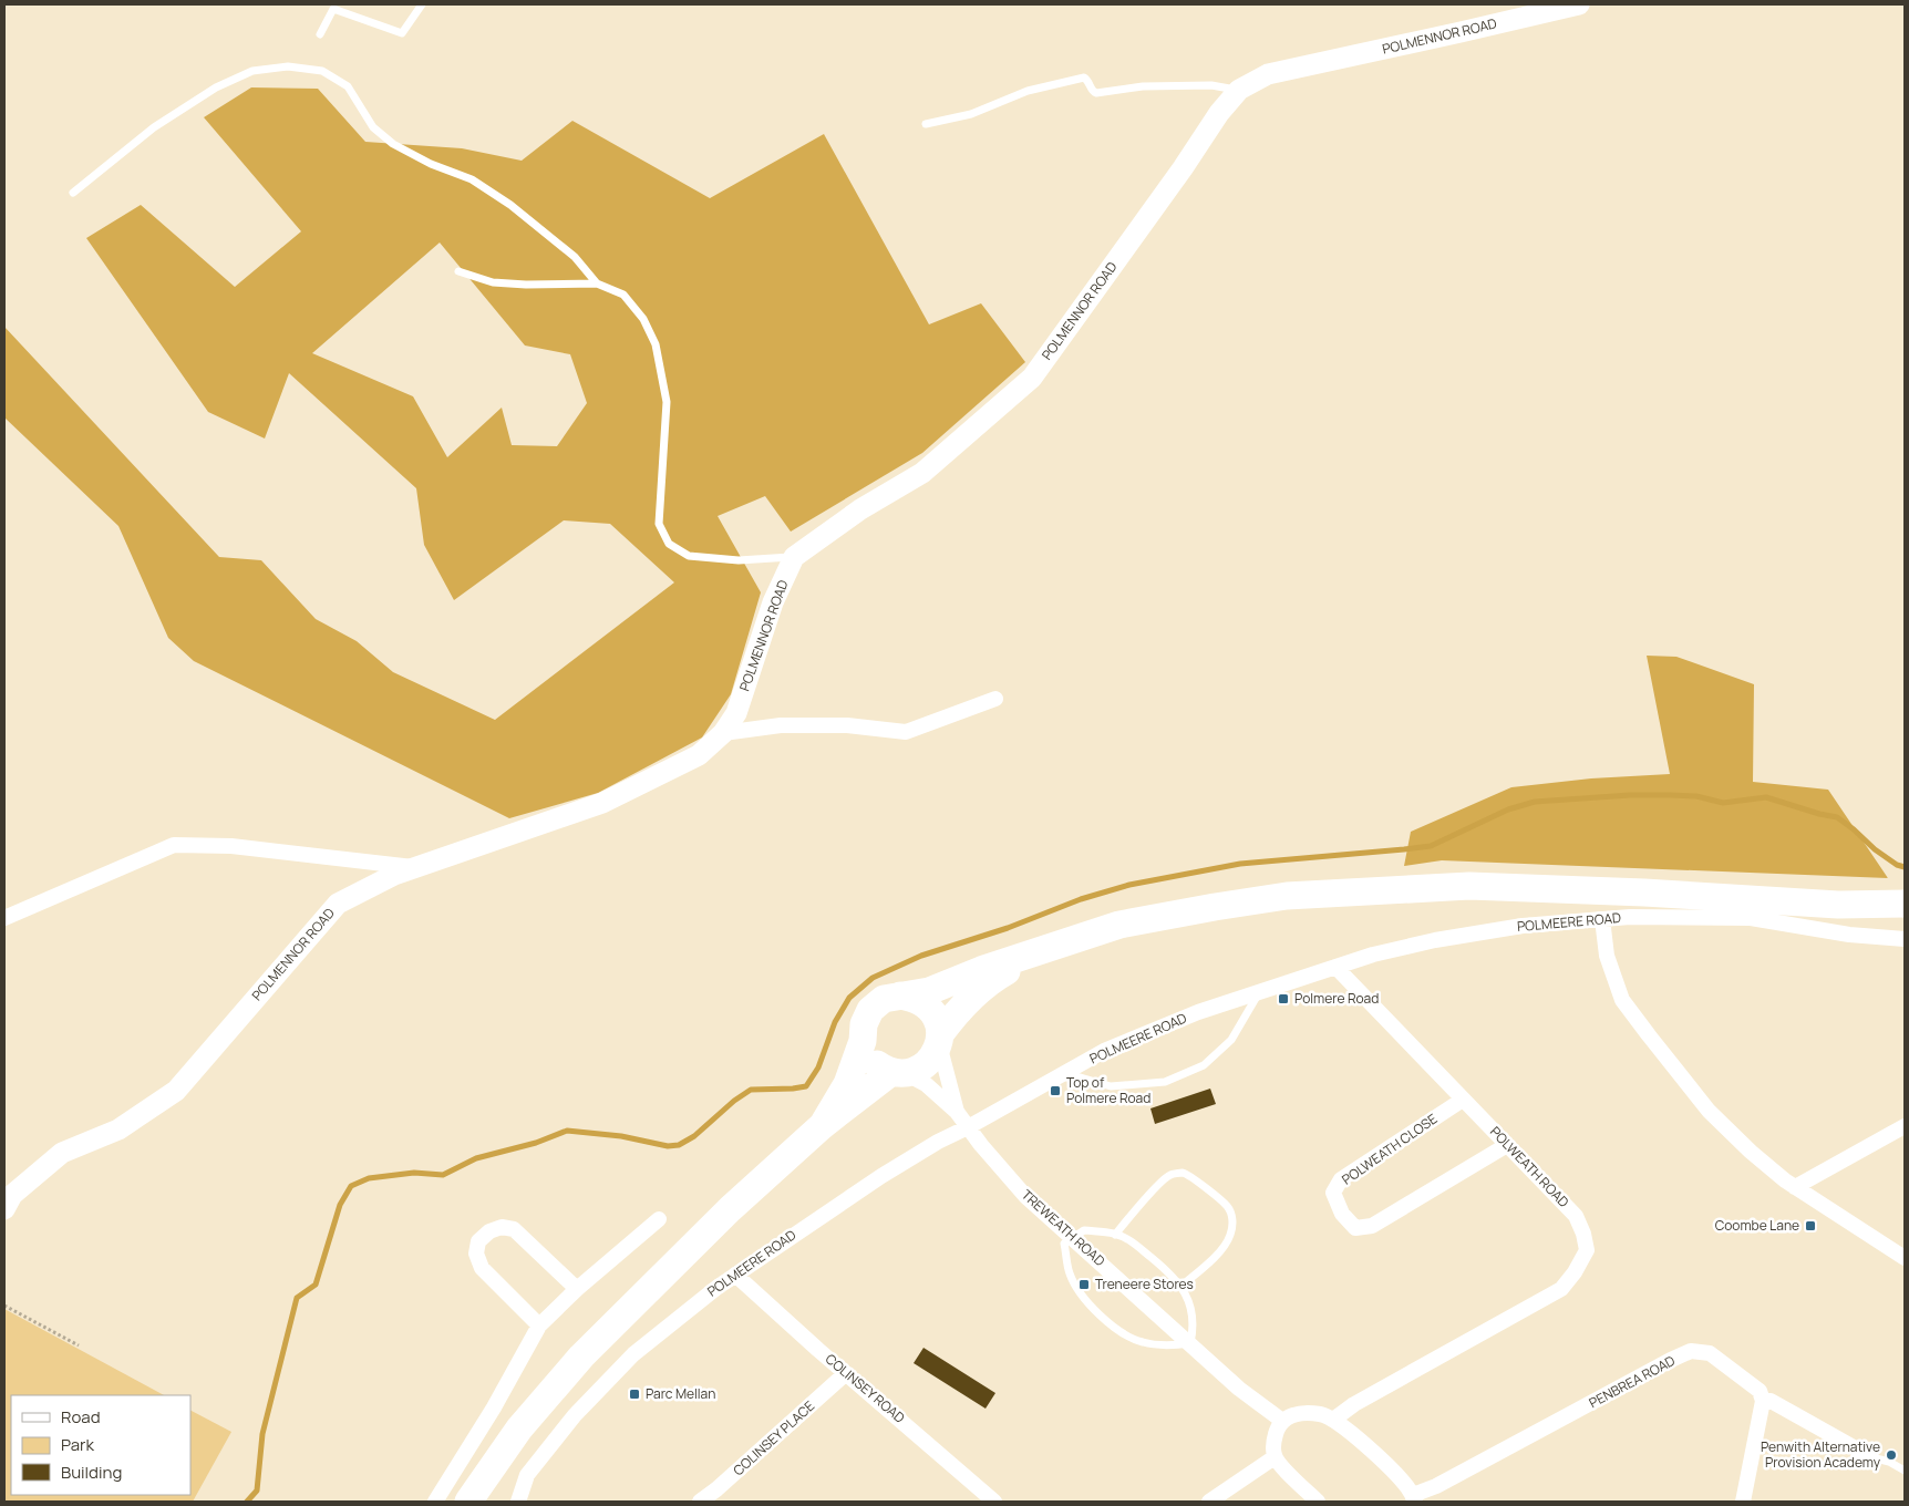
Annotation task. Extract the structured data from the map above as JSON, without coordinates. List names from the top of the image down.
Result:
{
  "streets": {
    "street": [
      "POLMENNOR ROAD",
      "POLMEERE ROAD",
      "POLWEATH CLOSE",
      "POLWEATH ROAD",
      "TREWEATH ROAD",
      "PENBREA ROAD",
      "COLINSEY ROAD",
      "COLINSEY PLACE"
    ]
  },
  "crossings": [
    ["POLMEERE ROAD", "POLWEATH ROAD"],
    ["POLMEERE ROAD", "TREWEATH ROAD"],
    ["POLMEERE ROAD", "COLINSEY ROAD"],
    ["POLWEATH CLOSE", "POLWEATH ROAD"],
    ["COLINSEY ROAD", "COLINSEY PLACE"]
  ],
  "places": {
    "transit": [
      "Polmere Road",
      "Top of Polmere Road",
      "Coombe Lane",
      "Treneere Stores",
      "Parc Mellan"
    ],
    "other": ["Penwith Alternative Provision Academy"]
  },
  "legend": ["Road", "Park", "Building"]
}
